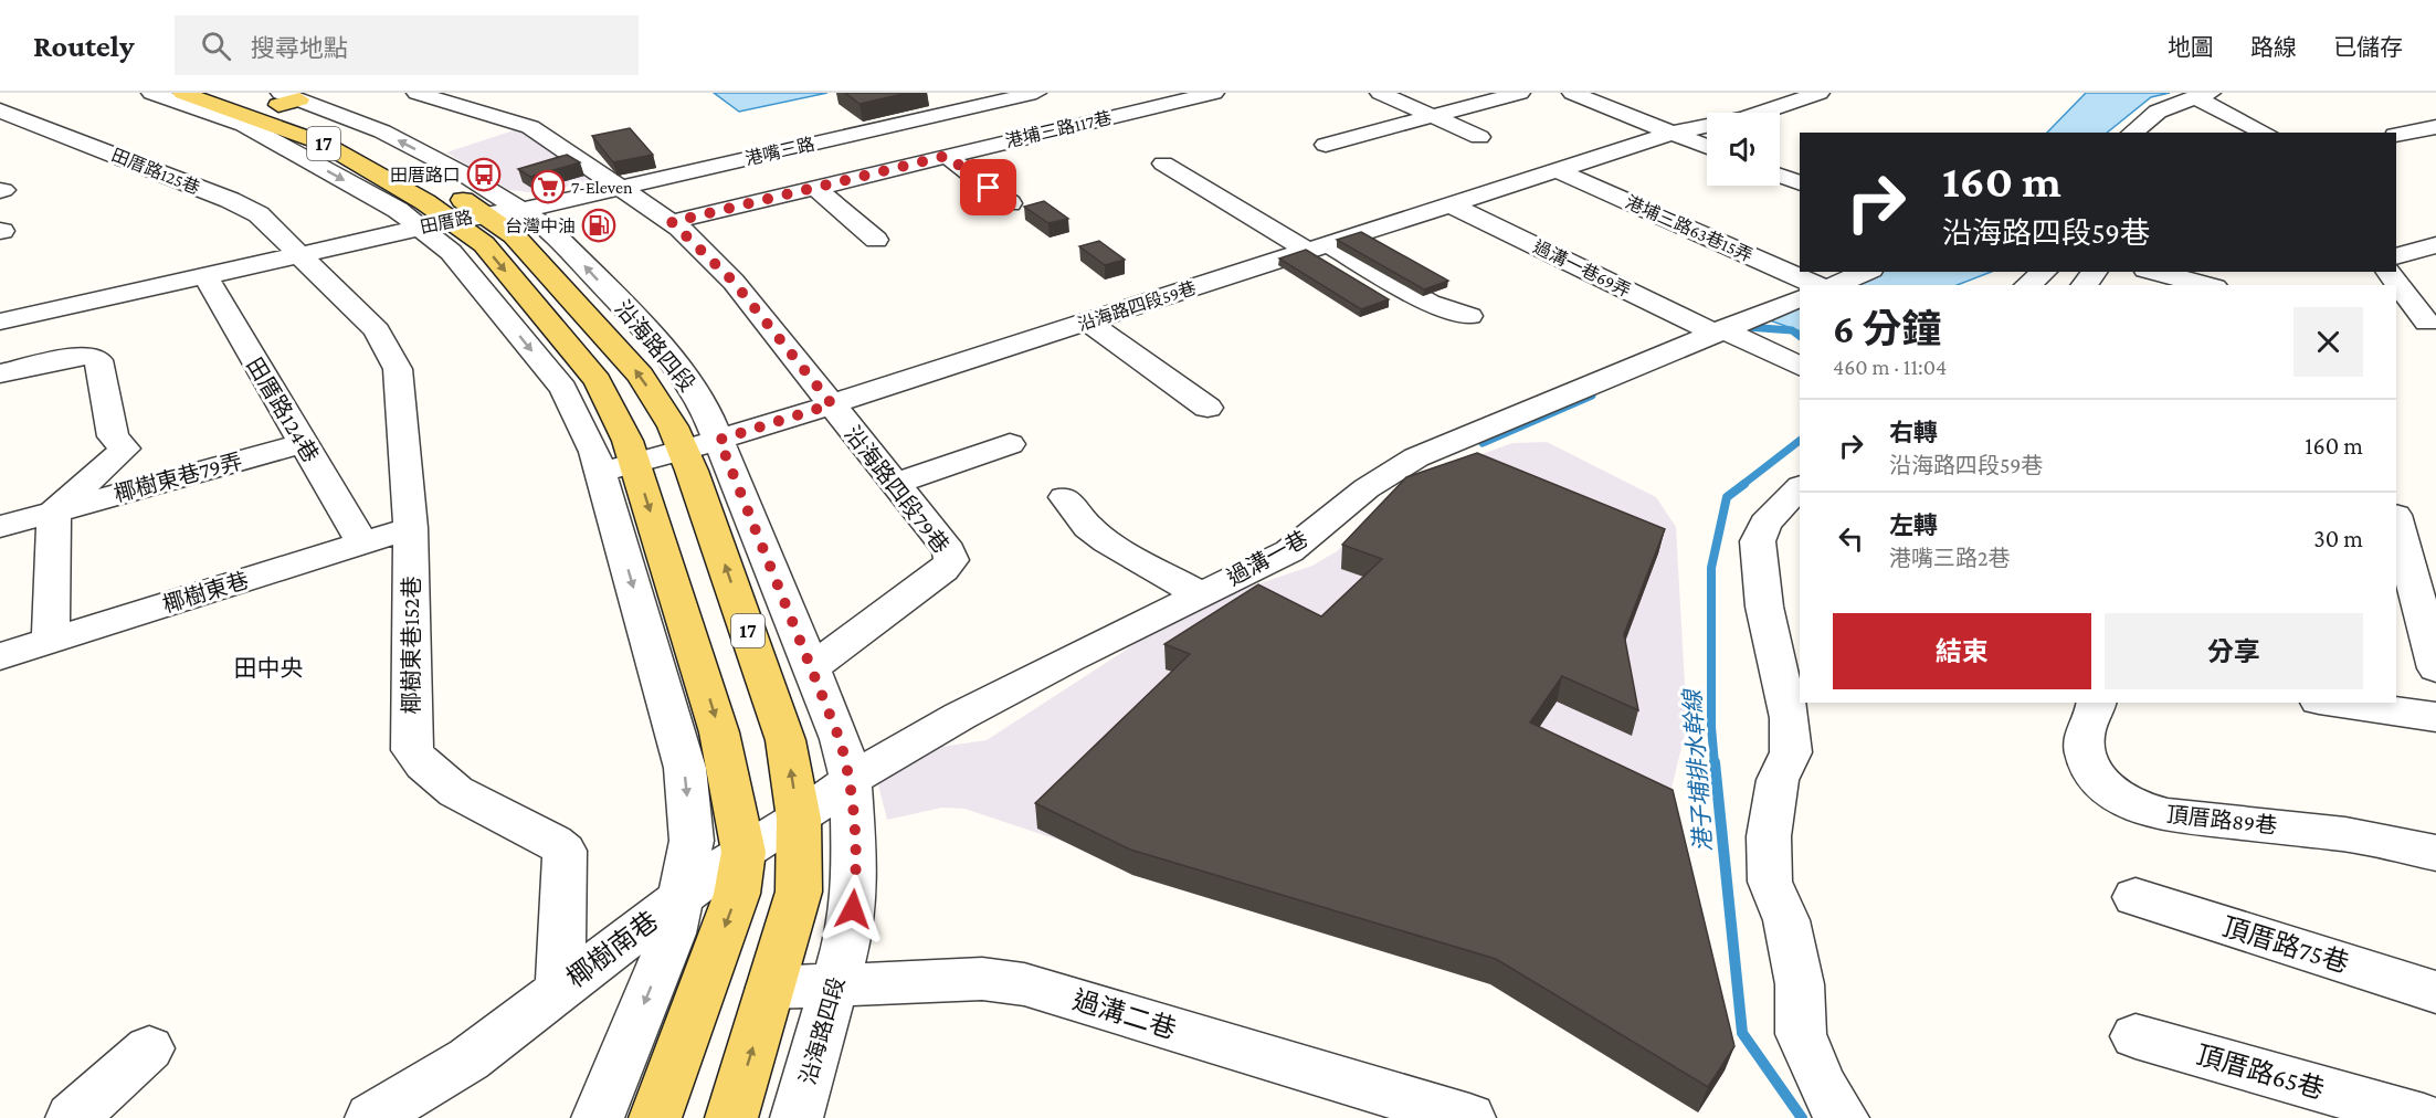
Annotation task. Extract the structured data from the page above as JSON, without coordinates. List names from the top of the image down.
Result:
{
  "streets": {
    "main road": ["17", "沿海路四段"],
    "street": [
      "港埔三路117巷",
      "港嘴三路",
      "田厝路125巷",
      "田厝路",
      "港埔三路63巷15弄",
      "過溝一巷69弄",
      "沿海路四段59巷",
      "田厝路124巷",
      "椰樹東巷79弄",
      "沿海路四段79巷",
      "過溝一巷",
      "椰樹東巷",
      "椰樹東巷152巷",
      "頂厝路89巷",
      "頂厝路75巷",
      "椰樹南巷",
      "過溝二巷",
      "頂厝路65巷"
    ]
  },
  "crossings": [
    ["港埔三路117巷", "沿海路四段79巷"],
    ["17", "港嘴三路"],
    ["17", "田厝路"],
    ["17", "沿海路四段"],
    ["港嘴三路", "田厝路"],
    ["港嘴三路", "沿海路四段"],
    ["港嘴三路", "沿海路四段79巷"],
    ["田厝路125巷", "田厝路"],
    ["田厝路125巷", "椰樹東巷152巷"],
    ["田厝路", "沿海路四段"],
    ["田厝路", "田厝路124巷"],
    ["田厝路", "椰樹東巷152巷"],
    ["港埔三路63巷15弄", "沿海路四段59巷"],
    ["過溝一巷69弄", "沿海路四段59巷"],
    ["過溝一巷69弄", "過溝一巷"],
    ["沿海路四段59巷", "沿海路四段"],
    ["沿海路四段59巷", "沿海路四段79巷"],
    ["沿海路四段", "沿海路四段79巷"],
    ["沿海路四段", "過溝一巷"],
    ["沿海路四段", "椰樹南巷"],
    ["沿海路四段", "過溝二巷"],
    ["田厝路124巷", "椰樹東巷79弄"],
    ["田厝路124巷", "椰樹東巷"],
    ["過溝一巷", "椰樹南巷"],
    ["椰樹東巷", "椰樹東巷152巷"],
    ["椰樹東巷152巷", "椰樹南巷"]
  ],
  "districts": ["田中央"],
  "water": ["港子埔排水幹線"],
  "places": {
    "bus stop": ["田厝路口"],
    "supermarket": ["7-Eleven"],
    "fuel station": ["台灣中油"]
  },
  "page": {
    "header": "Routely",
    "search": "搜尋地點",
    "nav": ["地圖", "路線", "已儲存"],
    "turn": ["160 m", "沿海路四段59巷"],
    "heading": ["6 分鐘", "460 m · 11:04"],
    "list": [
      {
        "name": "右轉",
        "note": "沿海路四段59巷",
        "value": "160 m"
      },
      {
        "name": "左轉",
        "note": "港嘴三路2巷",
        "value": "30 m"
      }
    ],
    "buttons": ["結束", "分享"]
  }
}
